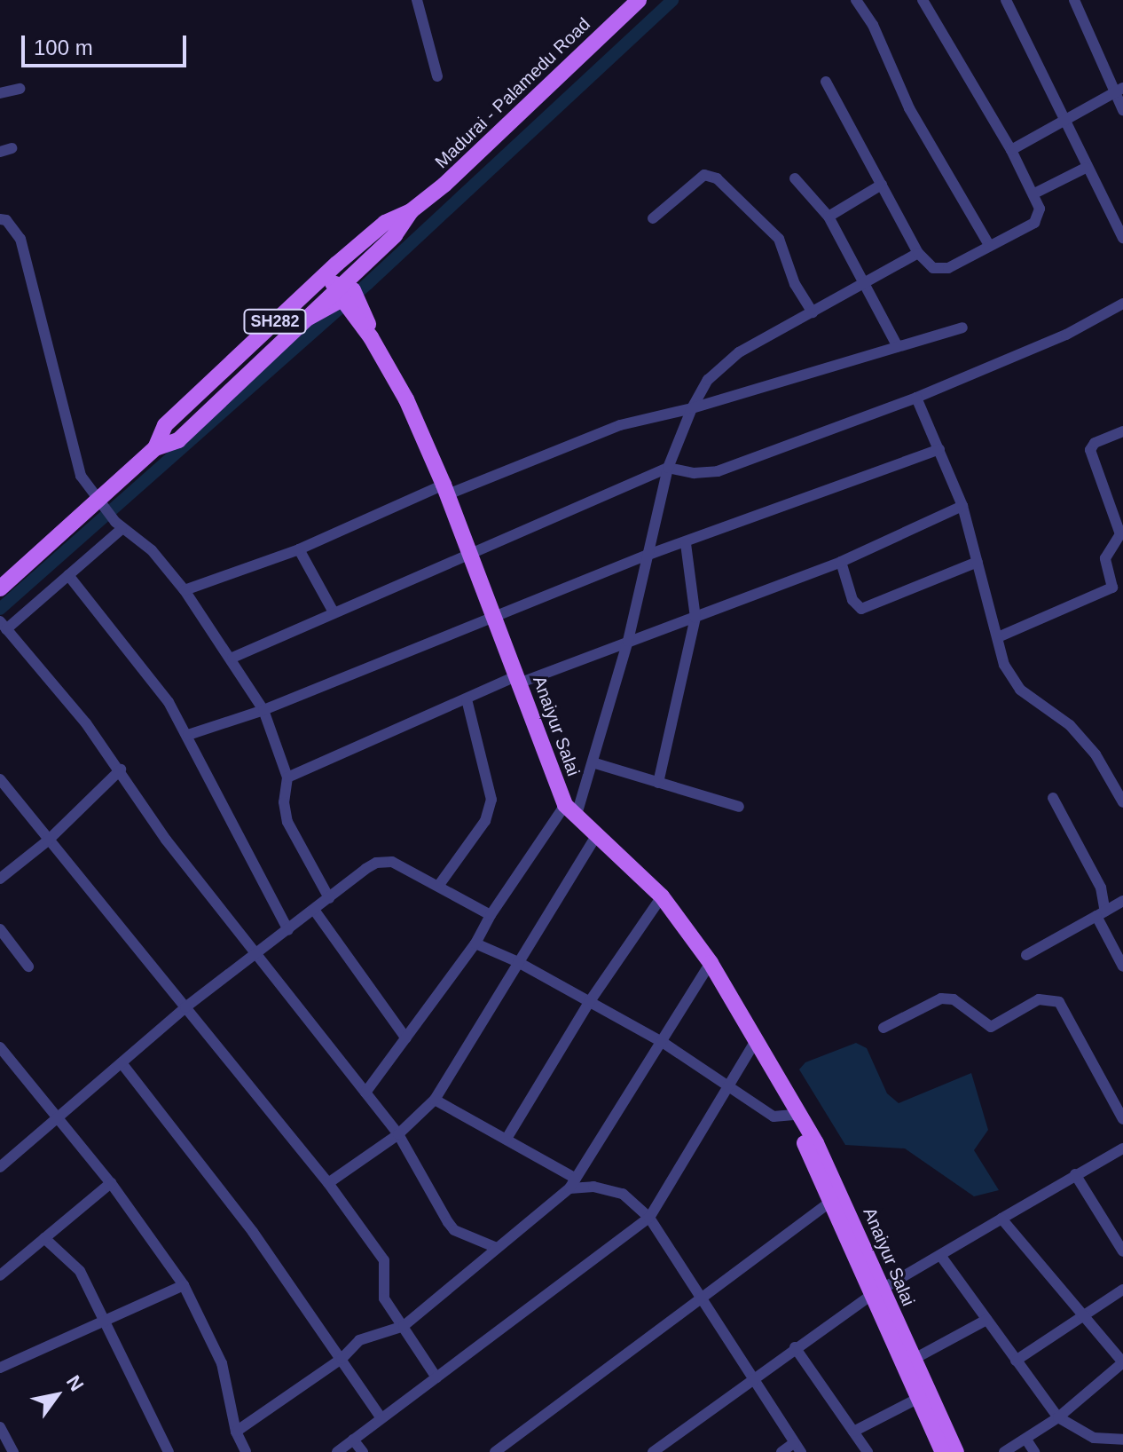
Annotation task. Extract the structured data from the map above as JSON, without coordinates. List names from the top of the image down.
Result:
{
  "streets": {
    "main road": ["Madurai - Palamedu Road", "SH282", "Anaiyur Salai"]
  },
  "crossings": [
    ["Madurai - Palamedu Road", "Anaiyur Salai"]
  ],
  "scale_bar": "100 m",
  "north": "top right"
}
